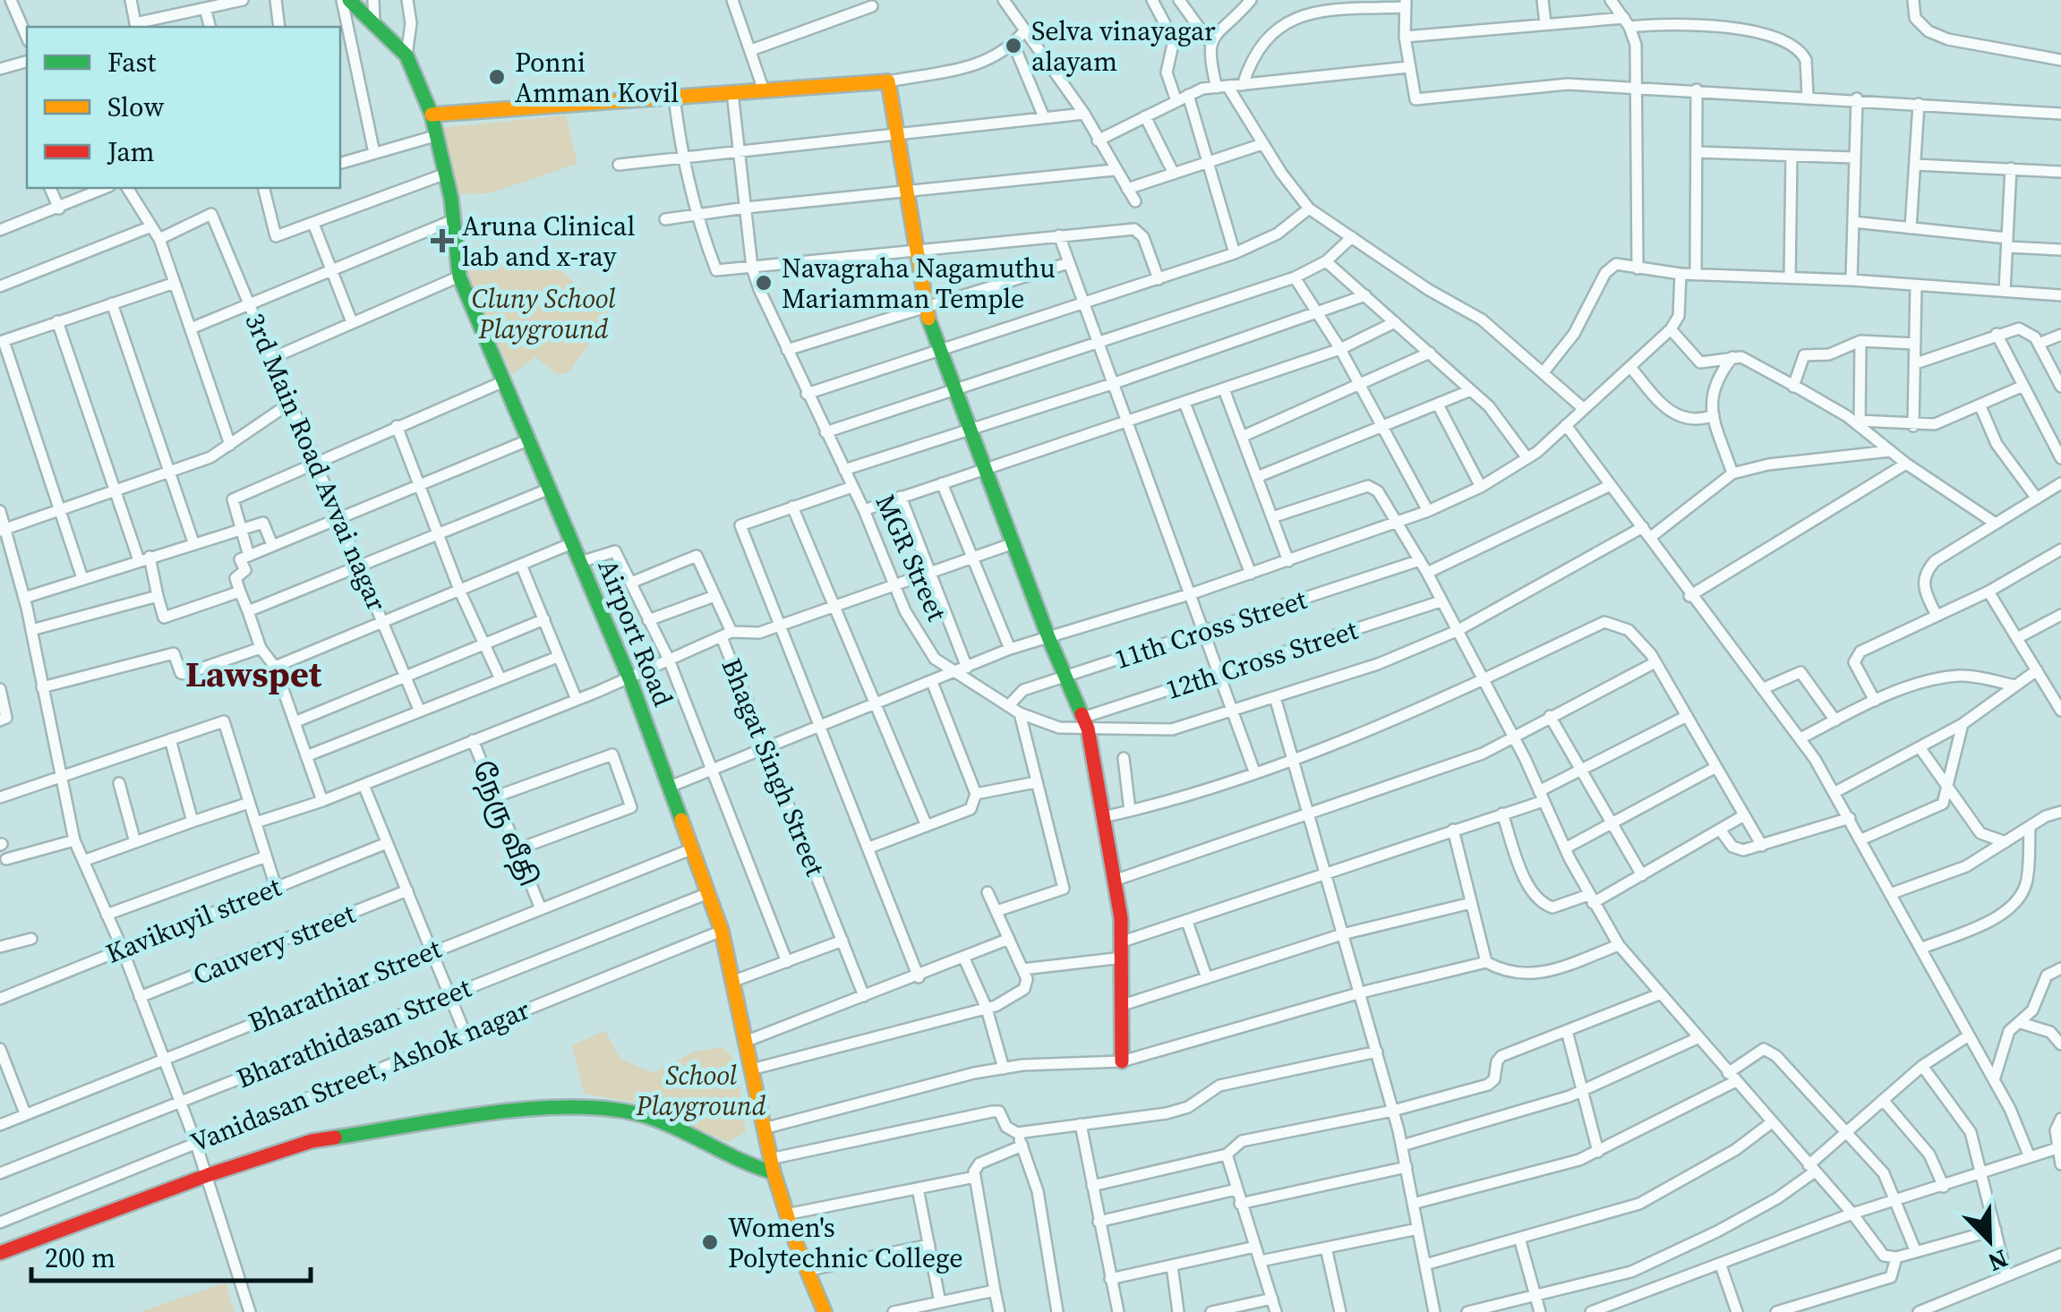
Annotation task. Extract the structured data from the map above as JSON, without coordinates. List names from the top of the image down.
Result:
{
  "streets": {
    "street": [
      "3rd Main Road Avvai nagar",
      "MGR Street",
      "11th Cross Street",
      "Airport Road",
      "12th Cross Street",
      "Bhagat Singh Street",
      "நேரு வீதி",
      "Kavikuyil street",
      "Cauvery street",
      "Bharathiar Street",
      "Bharathidasan Street",
      "Vanidasan Street, Ashok nagar"
    ]
  },
  "crossings": [
    ["MGR Street", "11th Cross Street"],
    ["MGR Street", "12th Cross Street"],
    ["Airport Road", "Bhagat Singh Street"],
    ["Airport Road", "Bharathiar Street"],
    ["Airport Road", "Bharathidasan Street"],
    ["Airport Road", "Vanidasan Street, Ashok nagar"],
    ["Bhagat Singh Street", "நேரு வீதி"],
    ["நேரு வீதி", "Bharathiar Street"]
  ],
  "districts": ["Lawspet"],
  "parks": ["Cluny School Playground", "School Playground"],
  "places": {
    "other": [
      "Selva vinayagar alayam",
      "Ponni Amman Kovil",
      "Navagraha Nagamuthu Mariamman Temple",
      "Women's Polytechnic College"
    ],
    "health": ["Aruna Clinical lab and x-ray"]
  },
  "legend": ["Fast", "Slow", "Jam"],
  "scale_bar": "200 m",
  "north": "bottom right"
}
